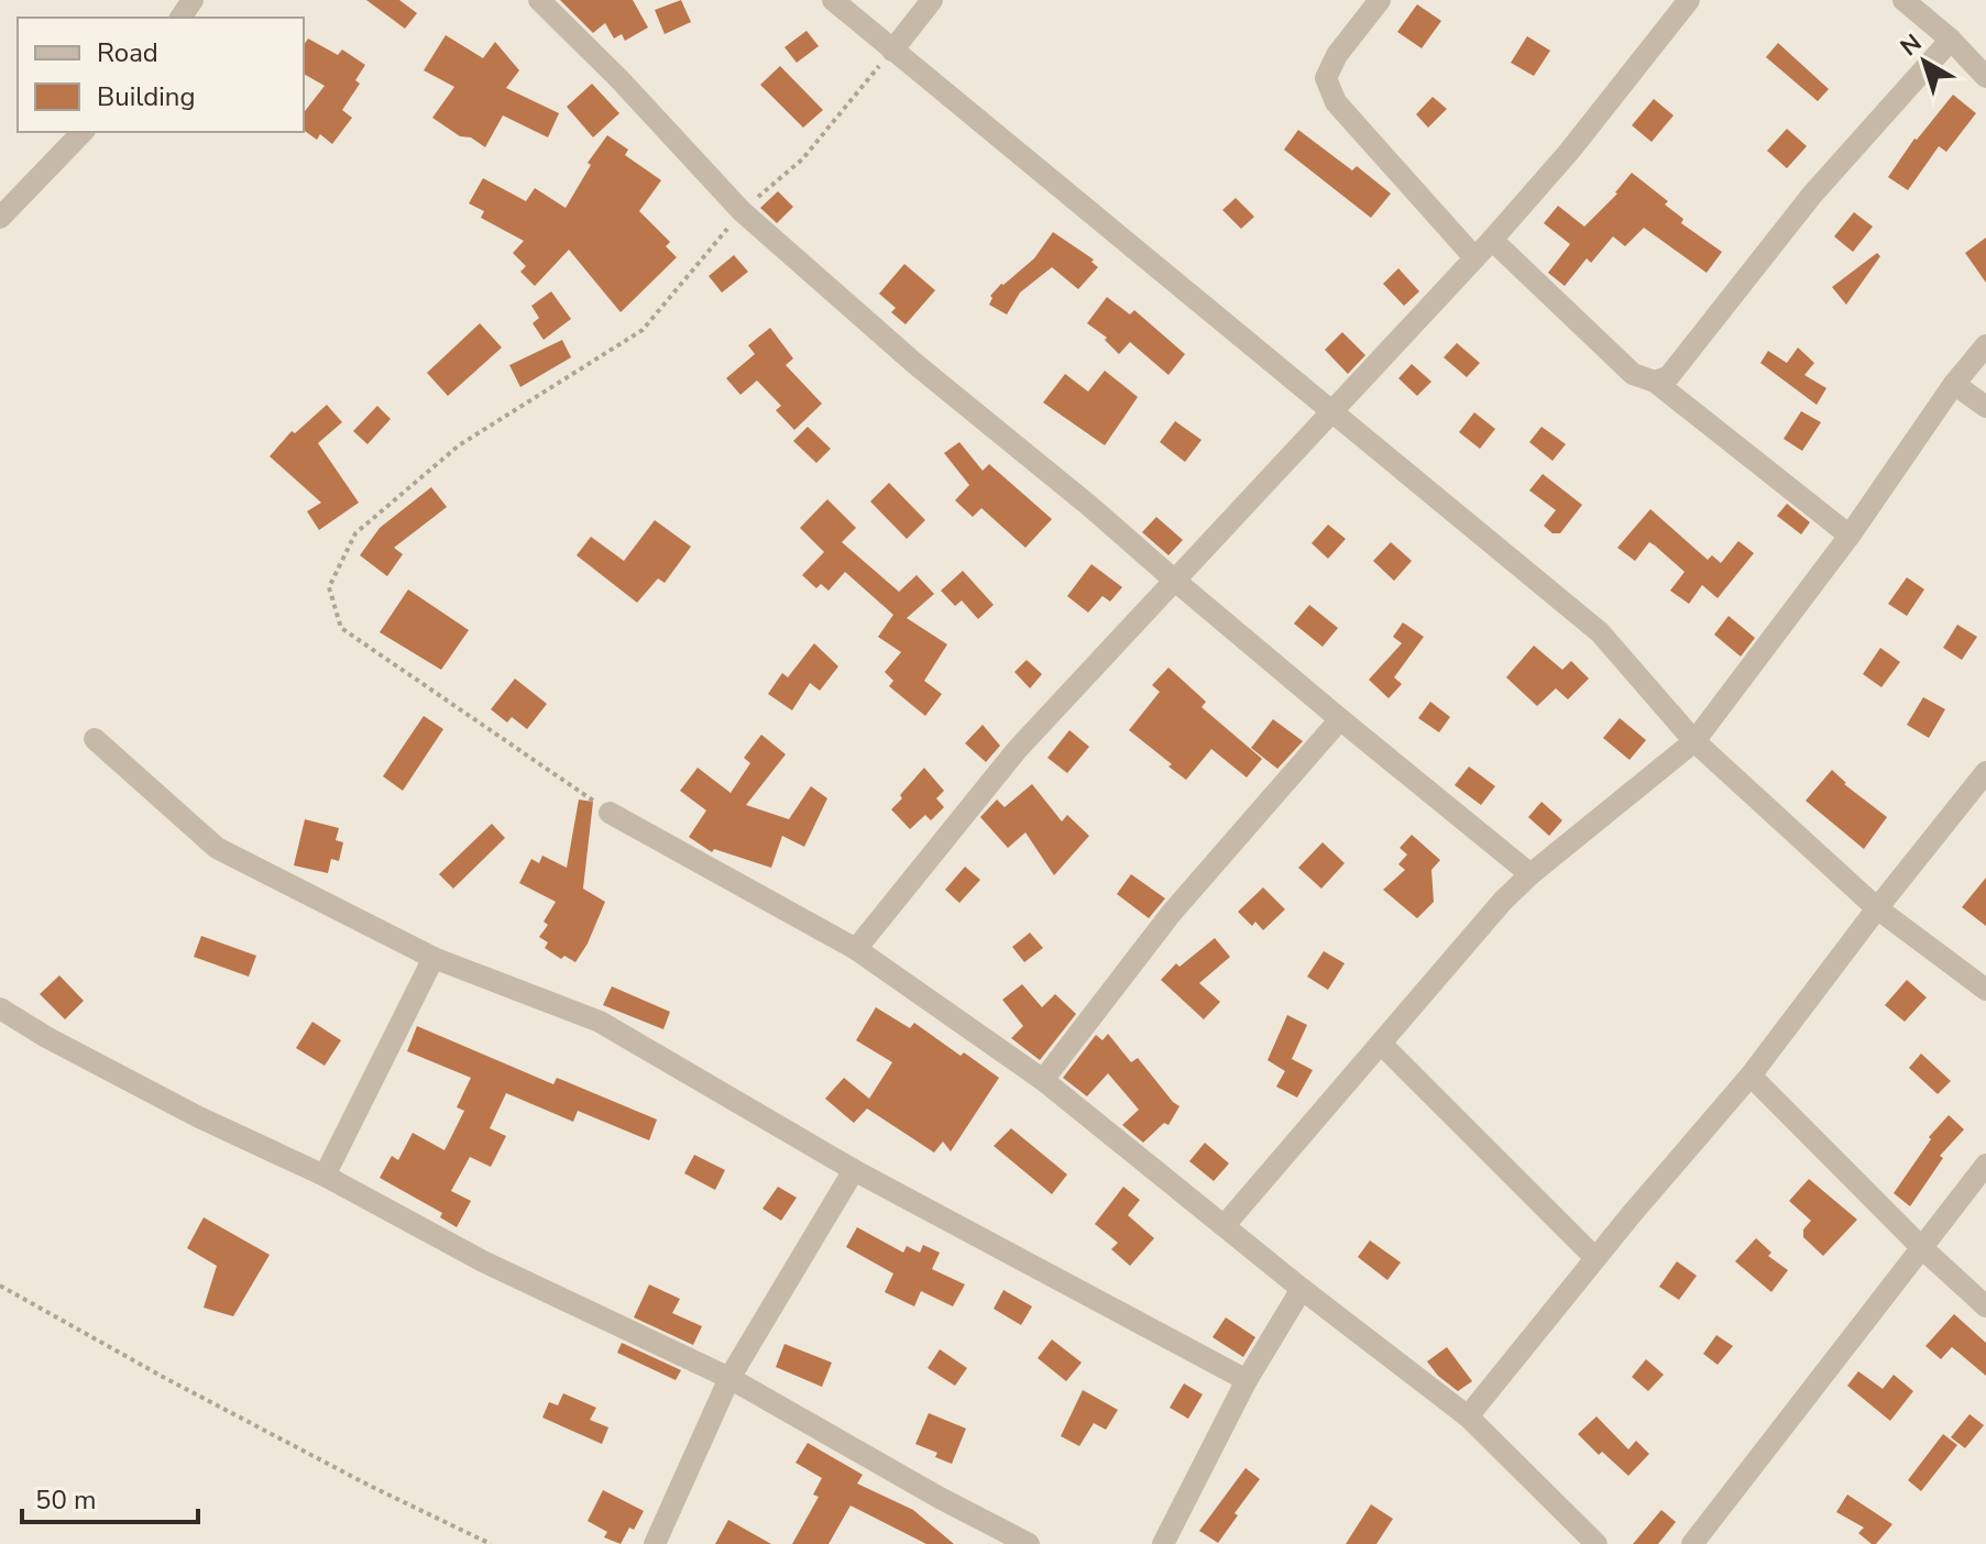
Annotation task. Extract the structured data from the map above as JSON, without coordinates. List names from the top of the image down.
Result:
{
  "legend": ["Road", "Building"],
  "scale_bar": "50 m",
  "north": "top left"
}
